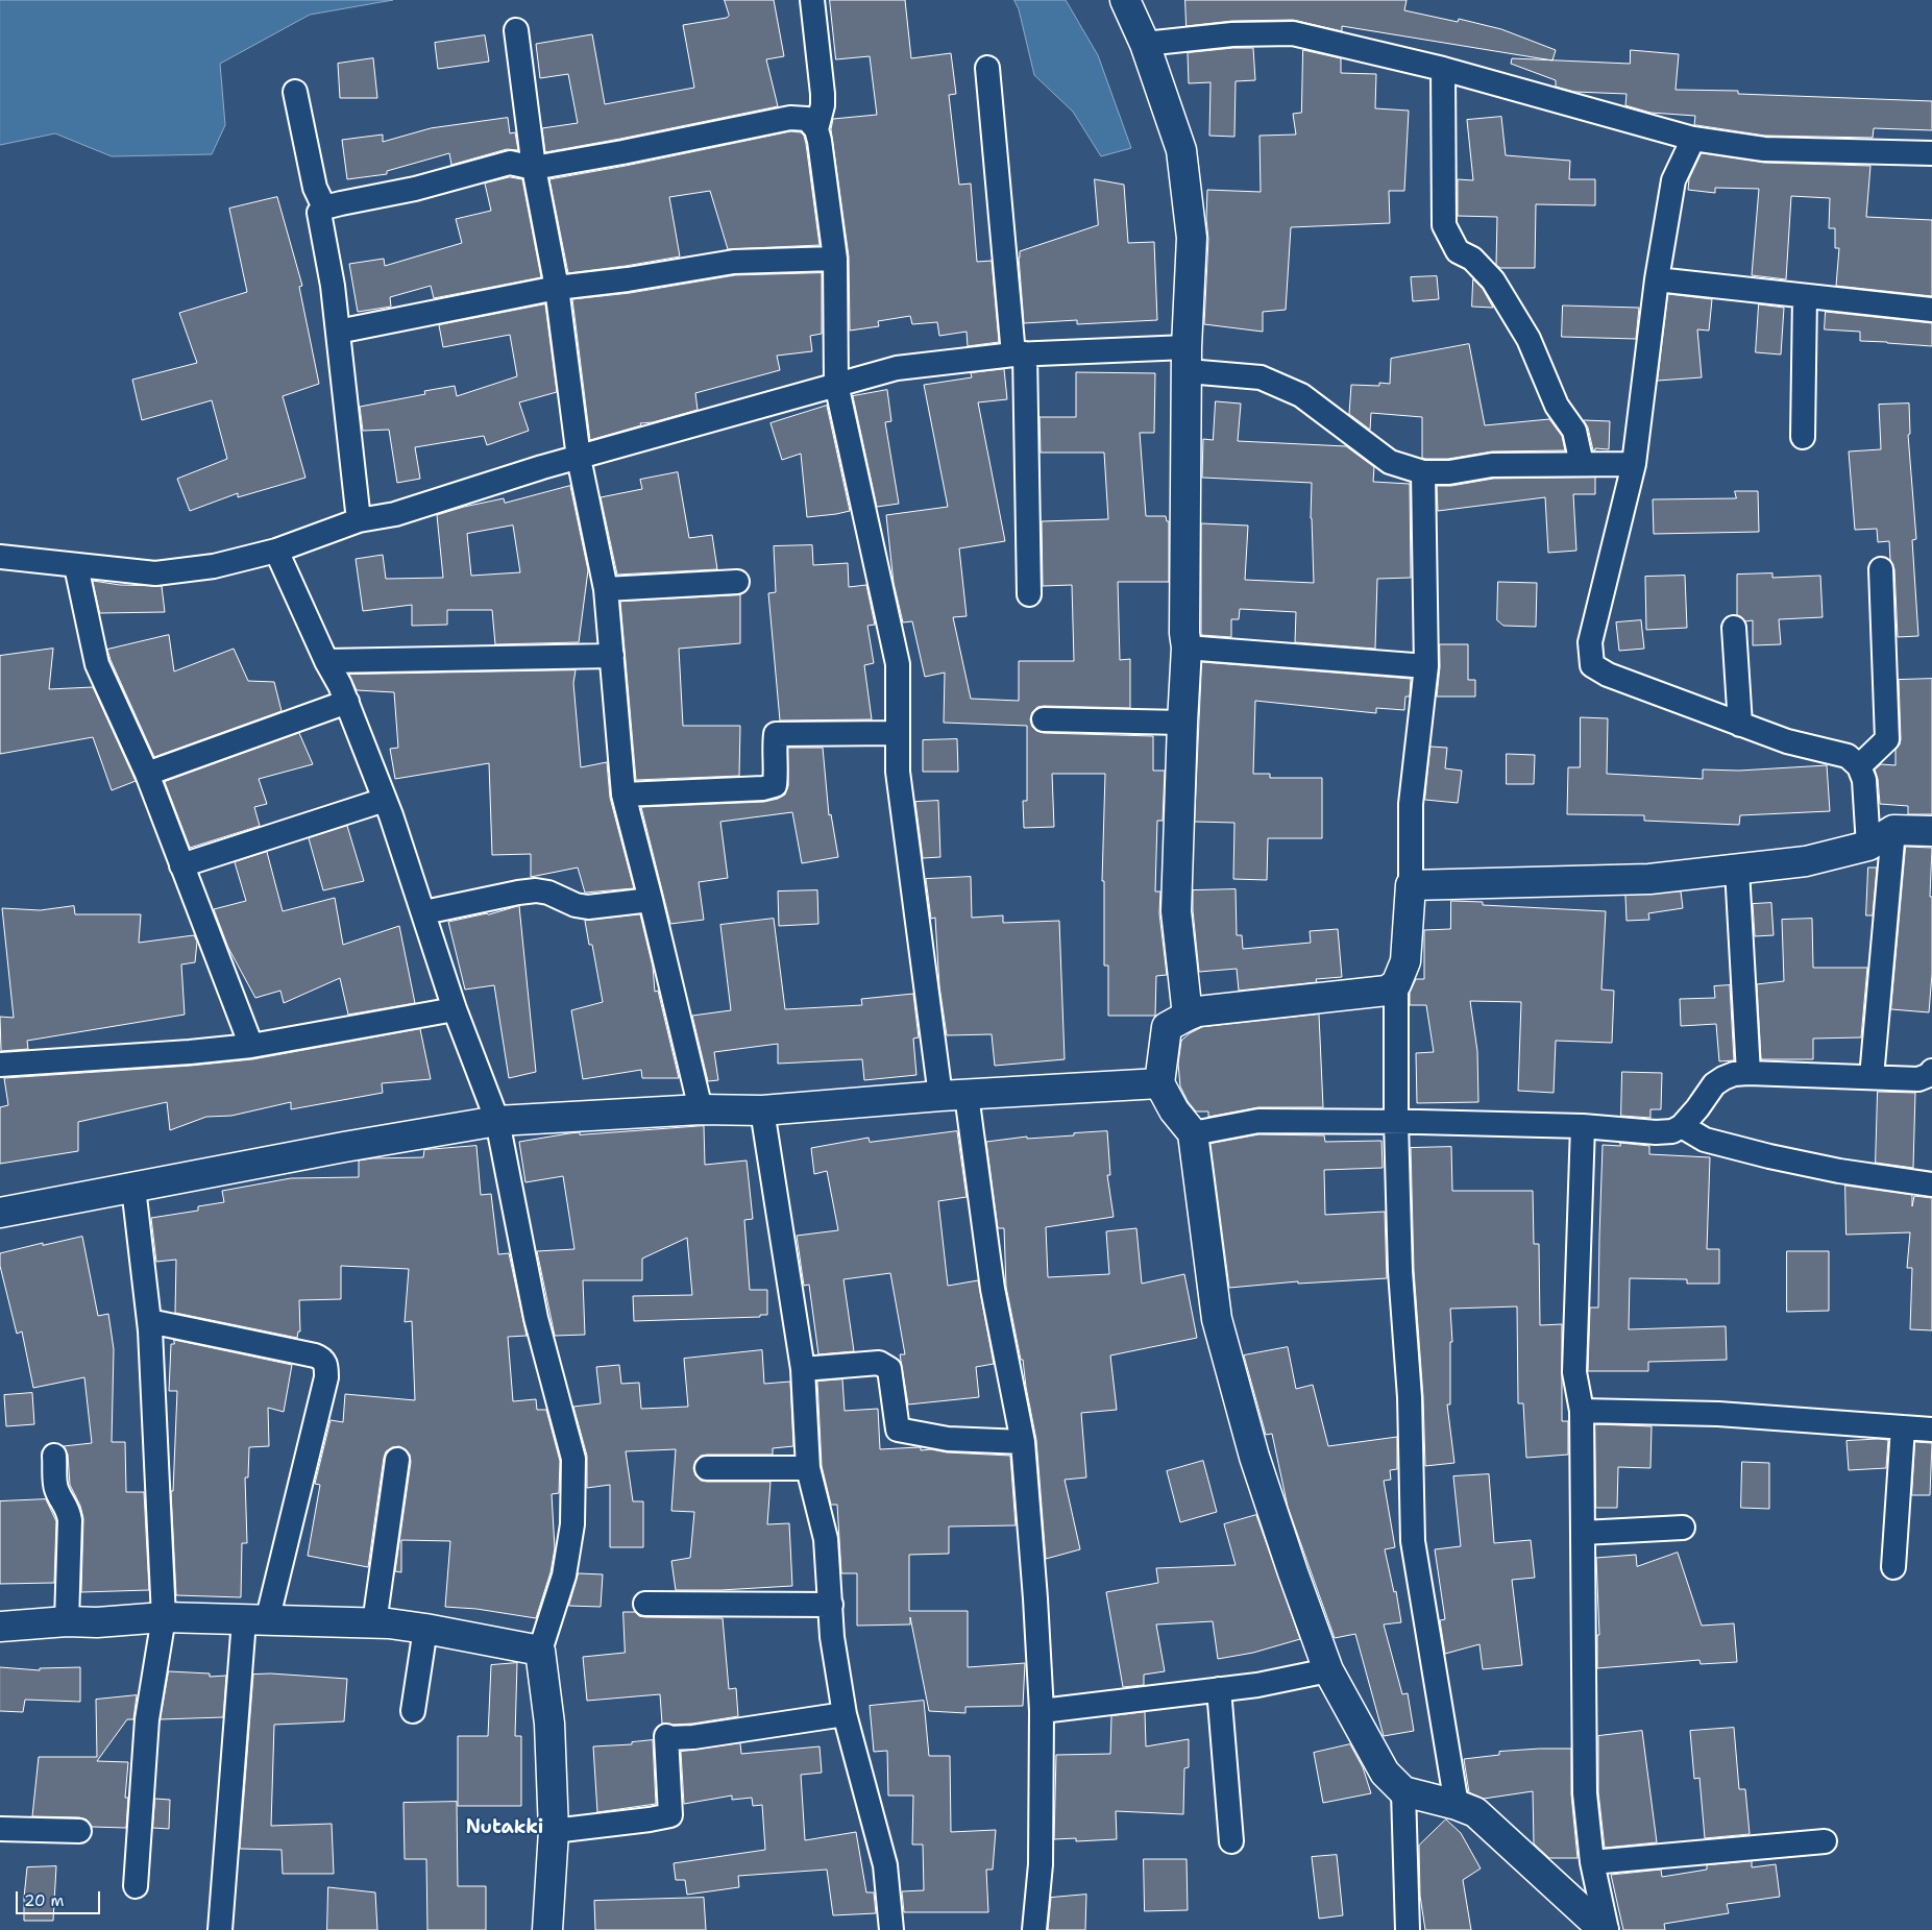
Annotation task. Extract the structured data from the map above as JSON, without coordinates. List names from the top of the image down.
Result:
{
  "districts": ["Nutakki"],
  "scale_bar": "20 m"
}
